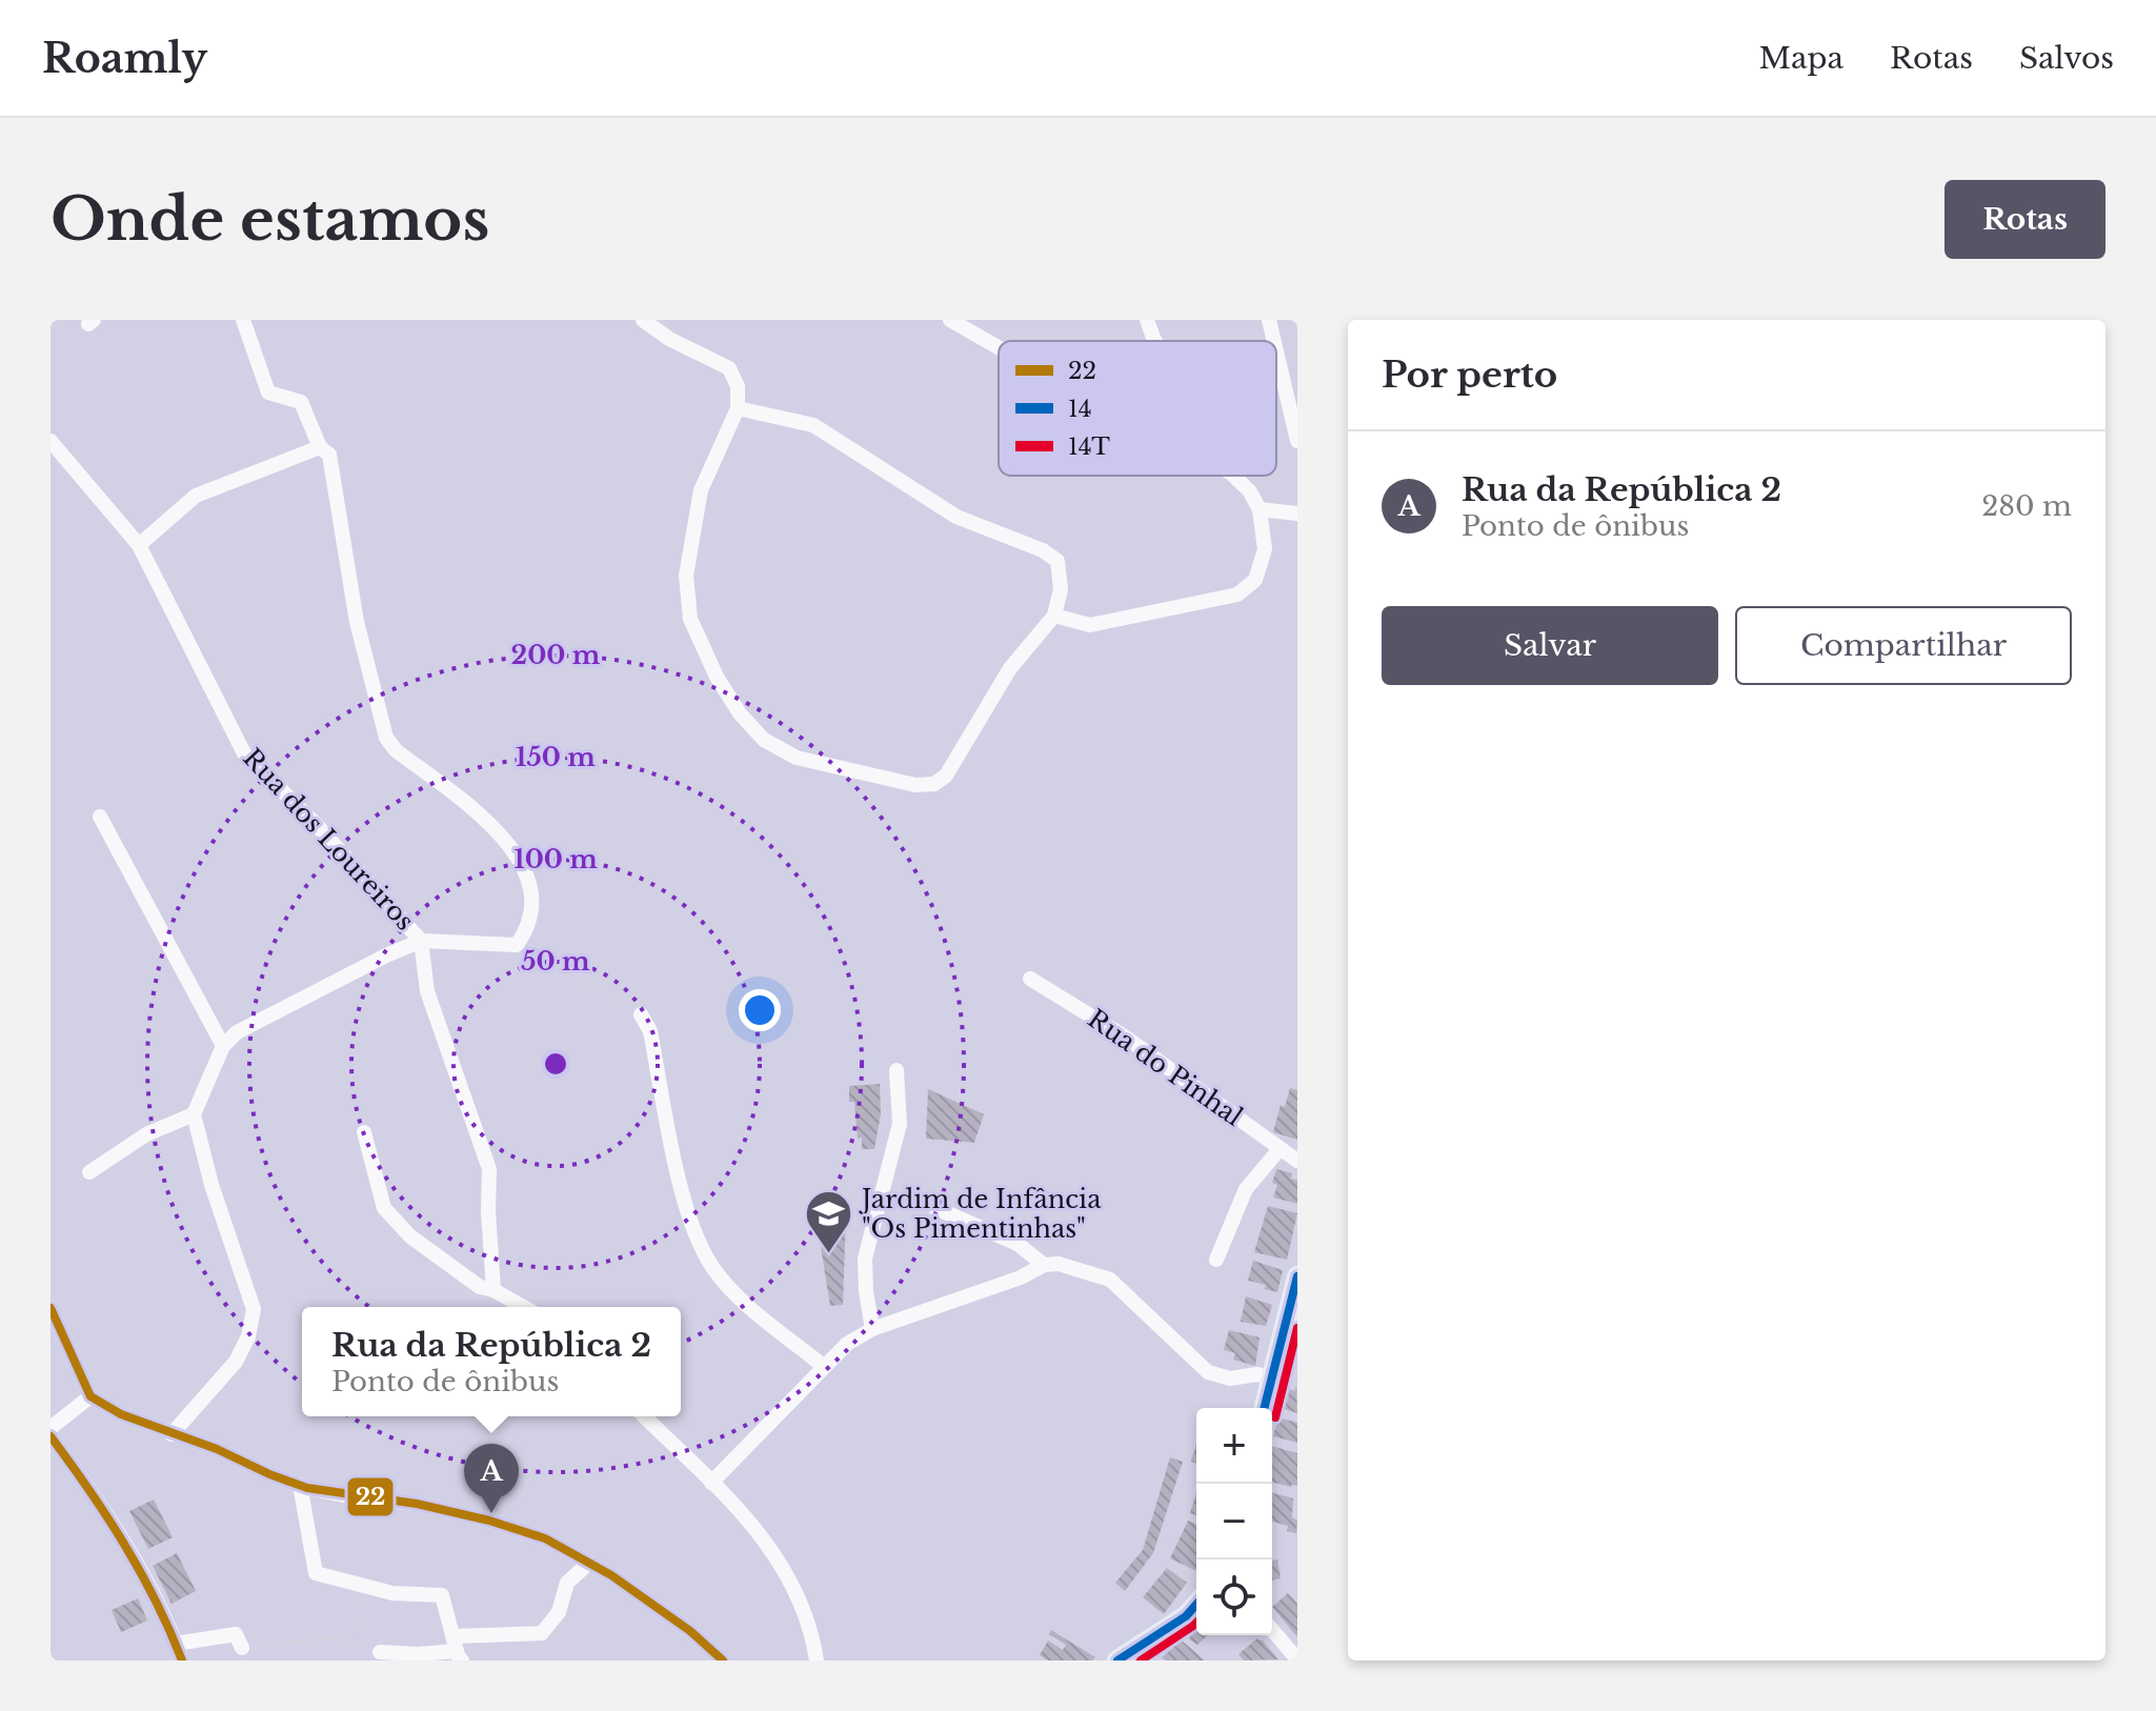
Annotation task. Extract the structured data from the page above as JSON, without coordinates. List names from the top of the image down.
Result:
{
  "streets": {
    "street": ["Rua dos Loureiros", "Rua do Pinhal"]
  },
  "places": {
    "school or university": ["Jardim de Infância \"Os Pimentinhas\""]
  },
  "lines": ["transit line 14", "transit line 22", "transit line 14T"],
  "legend": ["22", "14", "14T"],
  "page": {
    "header": "Roamly",
    "nav": ["Mapa", "Rotas", "Salvos"],
    "buttons": [
      "Rotas",
      ["Salvar", "Compartilhar"]
    ],
    "title": "Onde estamos",
    "heading": "Por perto",
    "list": [
      {
        "mark": "A",
        "name": "Rua da República 2",
        "note": "Ponto de ônibus",
        "value": "280 m"
      }
    ],
    "popup": ["Rua da República 2", "Ponto de ônibus"],
    "map_buttons": ["+", "−"],
    "pins": "A"
  },
  "rings": [
    "200 m",
    "150 m",
    "100 m",
    "50 m"
  ]
}
